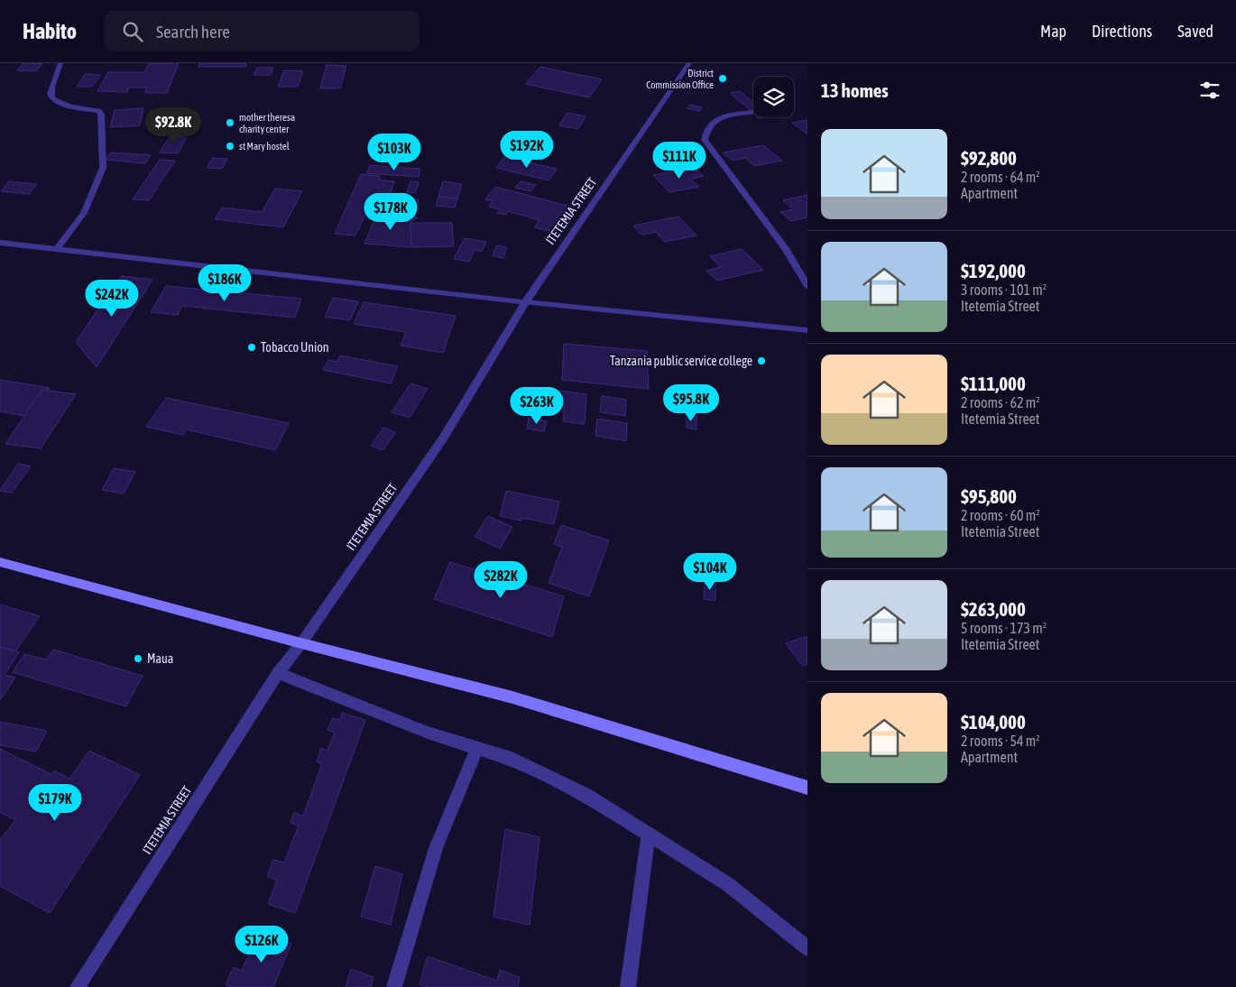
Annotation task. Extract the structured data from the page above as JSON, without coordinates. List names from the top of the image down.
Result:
{
  "streets": {
    "street": ["ITETEMIA STREET"]
  },
  "places": [
    "District Commission Office",
    "mother theresa charity center",
    "st Mary hostel",
    "Tobacco Union",
    "Tanzania public service college",
    "Maua"
  ],
  "page": {
    "header": "Habito",
    "search": "Search here",
    "nav": ["Map", "Directions", "Saved"],
    "heading": "13 homes",
    "price": [
      "$92.8K",
      "$192K",
      "$103K",
      "$111K",
      "$178K",
      "$186K",
      "$242K",
      "$95.8K",
      "$263K",
      "$104K",
      "$282K",
      "$179K",
      "$126K"
    ],
    "list": [
      {
        "name": "$92,800",
        "note": "2 rooms · 64 m² · Apartment"
      },
      {
        "name": "$192,000",
        "note": "3 rooms · 101 m² · Itetemia Street"
      },
      {
        "name": "$111,000",
        "note": "2 rooms · 62 m² · Itetemia Street"
      },
      {
        "name": "$95,800",
        "note": "2 rooms · 60 m² · Itetemia Street"
      },
      {
        "name": "$263,000",
        "note": "5 rooms · 173 m² · Itetemia Street"
      },
      {
        "name": "$104,000",
        "note": "2 rooms · 54 m² · Apartment"
      }
    ]
  }
}
